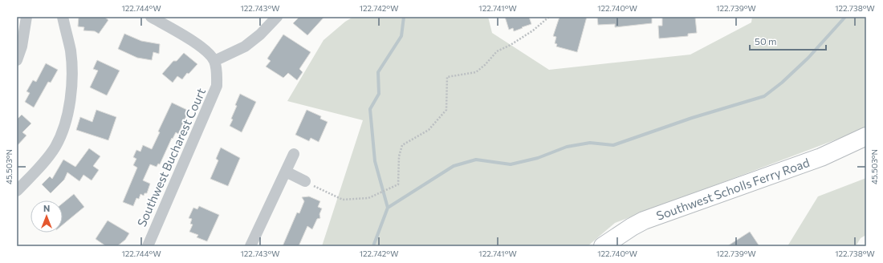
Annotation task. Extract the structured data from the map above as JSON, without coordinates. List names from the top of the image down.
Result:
{
  "streets": {
    "main road": ["Southwest Scholls Ferry Road"],
    "street": ["Southwest Bucharest Court"]
  },
  "scale_bar": "50 m",
  "north": "top",
  "coordinates": [
    "122.744°W",
    "122.743°W",
    "122.742°W",
    "122.741°W",
    "122.740°W",
    "122.739°W",
    "122.738°W",
    "45.503°N"
  ]
}
